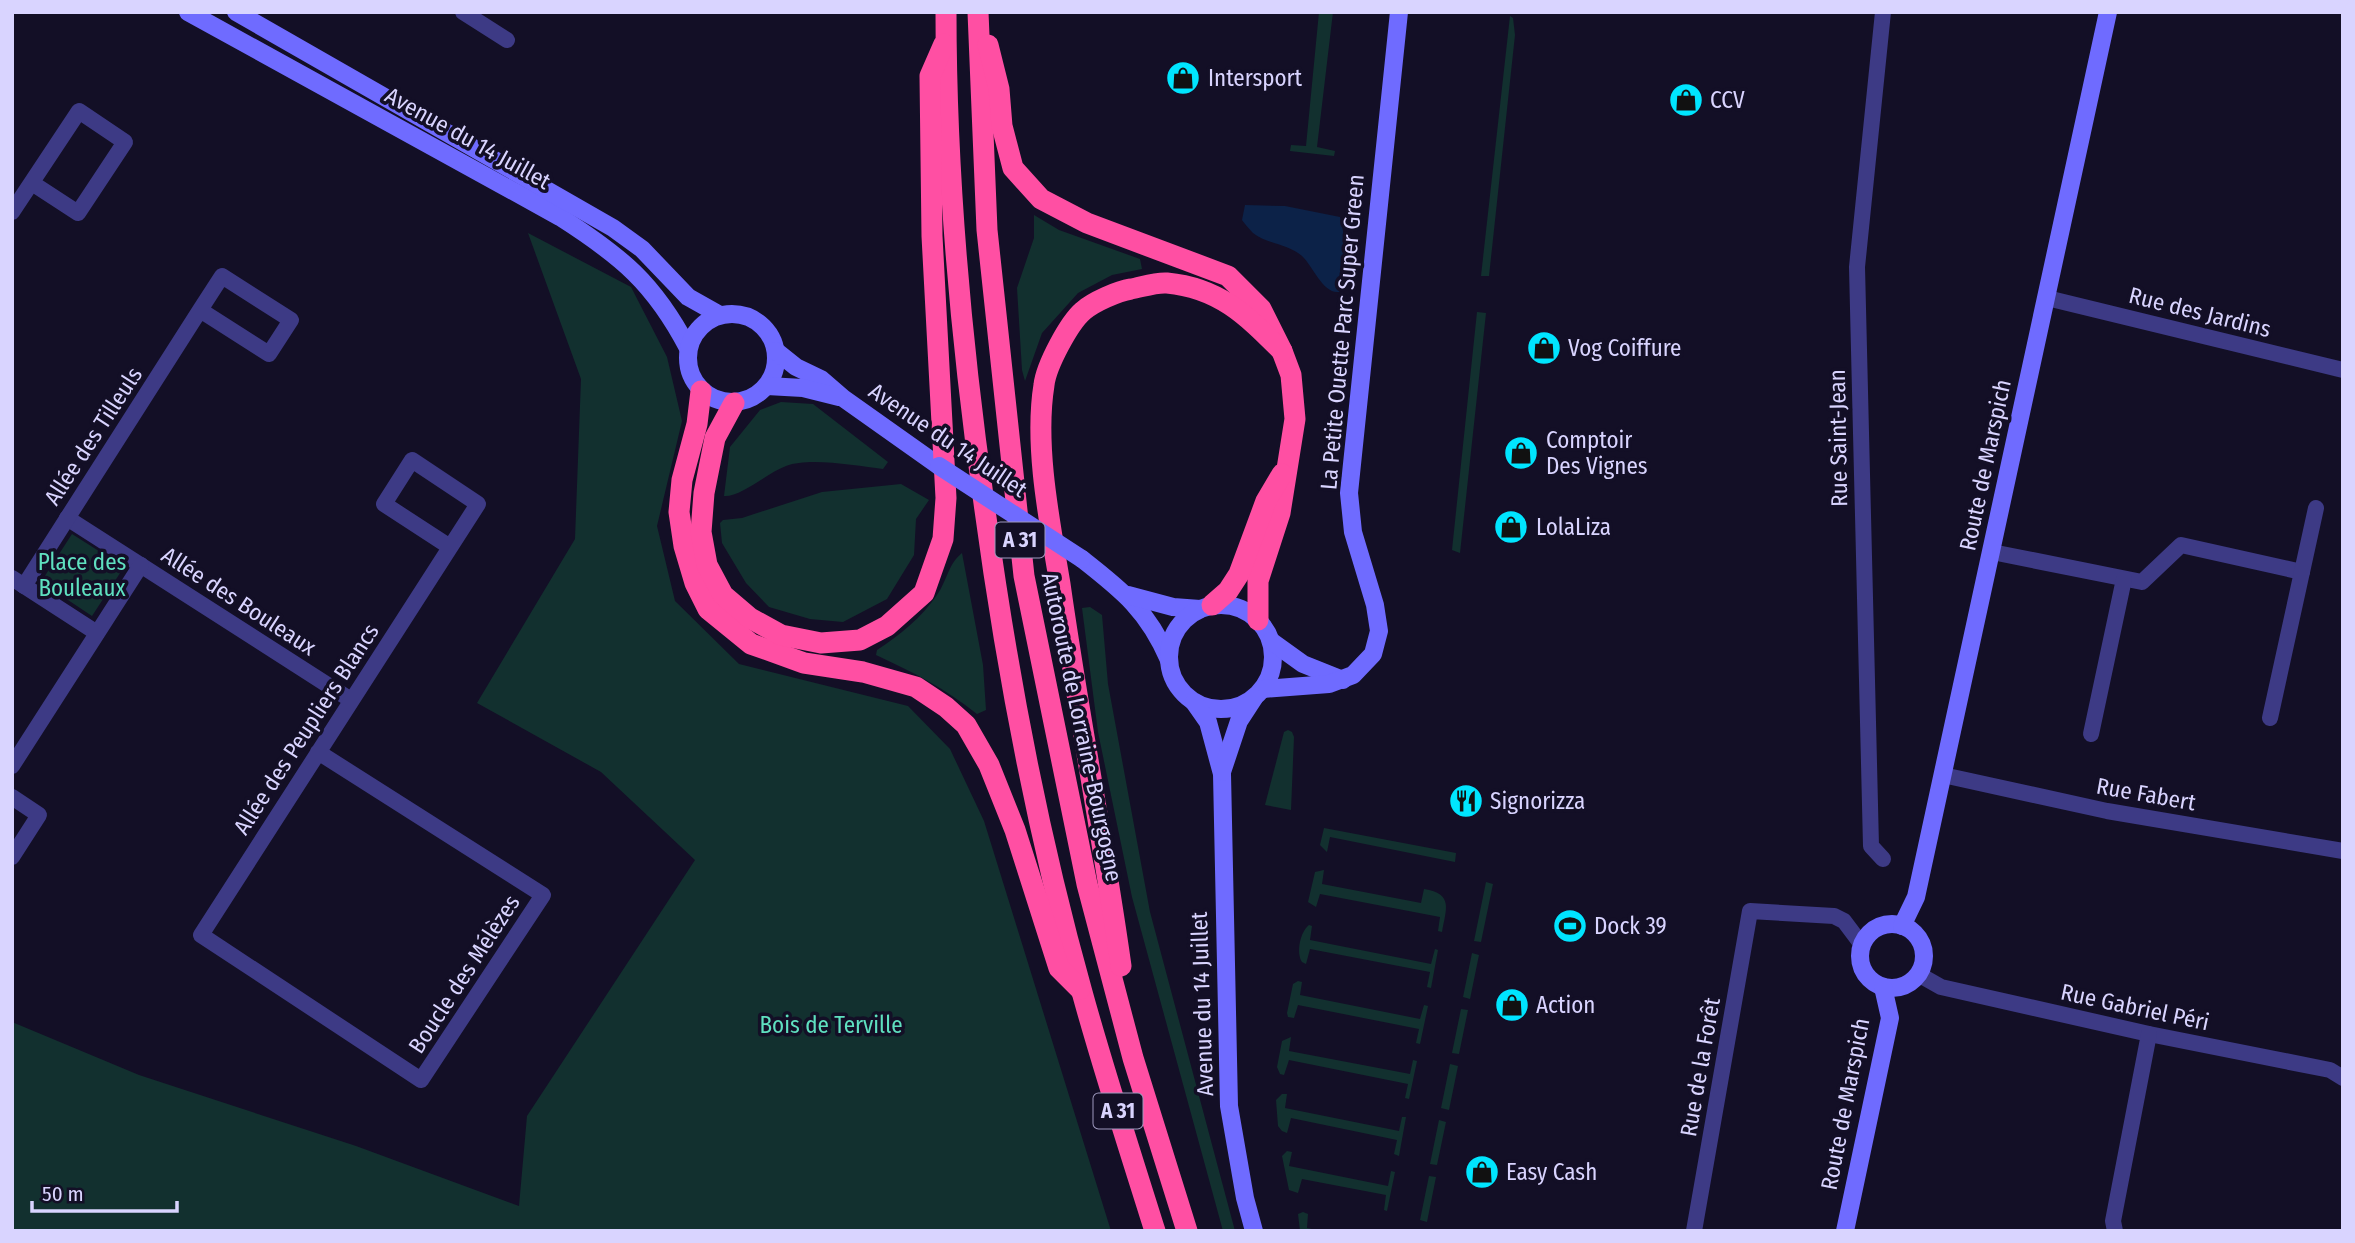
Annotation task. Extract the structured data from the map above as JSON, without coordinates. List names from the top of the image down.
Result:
{
  "streets": {
    "highway": ["A 31", "Autoroute de Lorraine-Bourgogne"],
    "main road": ["Avenue du 14 Juillet", "La Petite Ouette Parc Super Green", "Route de Marspich"],
    "street": [
      "Rue des Jardins",
      "Allée des Tilleuls",
      "Rue Saint-Jean",
      "Allée des Bouleaux",
      "Allée des Peupliers Blancs",
      "Rue Fabert",
      "Boucle des Mélèzes",
      "Rue Gabriel Péri",
      "Rue de la Forêt"
    ]
  },
  "crossings": [
    ["Rue des Jardins", "Route de Marspich"],
    ["Allée des Tilleuls", "Allée des Bouleaux"],
    ["Route de Marspich", "Rue Fabert"],
    ["Route de Marspich", "Rue Gabriel Péri"],
    ["Route de Marspich", "Rue de la Forêt"],
    ["Allée des Bouleaux", "Allée des Peupliers Blancs"],
    ["Allée des Peupliers Blancs", "Boucle des Mélèzes"],
    ["Rue Gabriel Péri", "Rue de la Forêt"]
  ],
  "parks": ["Place des Bouleaux", "Bois de Terville"],
  "places": {
    "shop": [
      "Intersport",
      "CCV",
      "Vog Coiffure",
      "Comptoir Des Vignes",
      "LolaLiza",
      "Action",
      "Easy Cash"
    ],
    "restaurant": ["Signorizza"],
    "sports": ["Dock 39"]
  },
  "scale_bar": "50 m"
}
